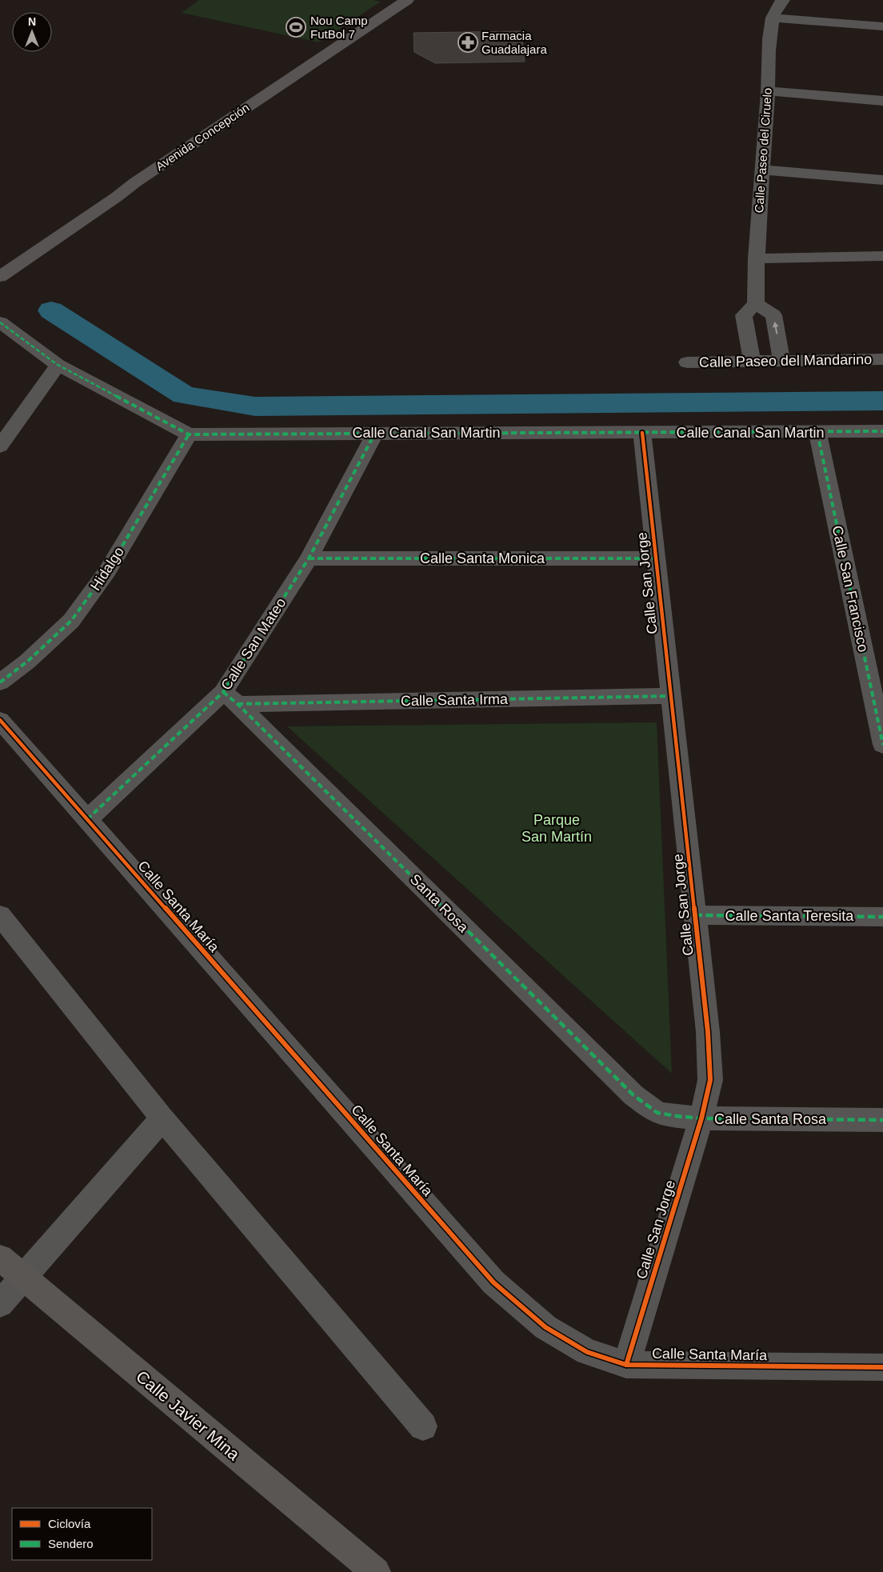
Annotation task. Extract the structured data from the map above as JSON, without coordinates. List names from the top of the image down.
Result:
{
  "streets": {
    "main road": ["Avenida Concepción", "Calle Javier Mina"],
    "street": [
      "Calle Paseo del Ciruelo",
      "Calle Paseo del Mandarino",
      "Calle Canal San Martin",
      "Calle Santa Monica",
      "Hidalgo",
      "Calle San Jorge",
      "Calle San Francisco",
      "Calle San Mateo",
      "Calle Santa Irma",
      "Santa Rosa",
      "Calle Santa María",
      "Calle Santa Teresita",
      "Calle Santa Rosa"
    ]
  },
  "crossings": [
    ["Calle Canal San Martin", "Hidalgo"],
    ["Calle Canal San Martin", "Calle San Jorge"],
    ["Calle Canal San Martin", "Calle San Francisco"],
    ["Calle Canal San Martin", "Calle San Mateo"],
    ["Calle Santa Monica", "Calle San Jorge"],
    ["Calle Santa Monica", "Calle San Mateo"],
    ["Calle San Jorge", "Calle Santa Irma"],
    ["Calle San Jorge", "Calle Santa María"],
    ["Calle San Jorge", "Calle Santa Teresita"],
    ["Calle San Jorge", "Calle Santa Rosa"],
    ["Calle San Mateo", "Calle Santa Irma"],
    ["Calle San Mateo", "Santa Rosa"],
    ["Calle San Mateo", "Calle Santa María"],
    ["Calle Santa Irma", "Santa Rosa"],
    ["Santa Rosa", "Calle Santa Rosa"]
  ],
  "parks": ["Parque San Martín"],
  "places": {
    "sports": ["Nou Camp FutBol 7"],
    "pharmacy": ["Farmacia Guadalajara"]
  },
  "legend": ["Ciclovía", "Sendero"],
  "north": "top"
}
